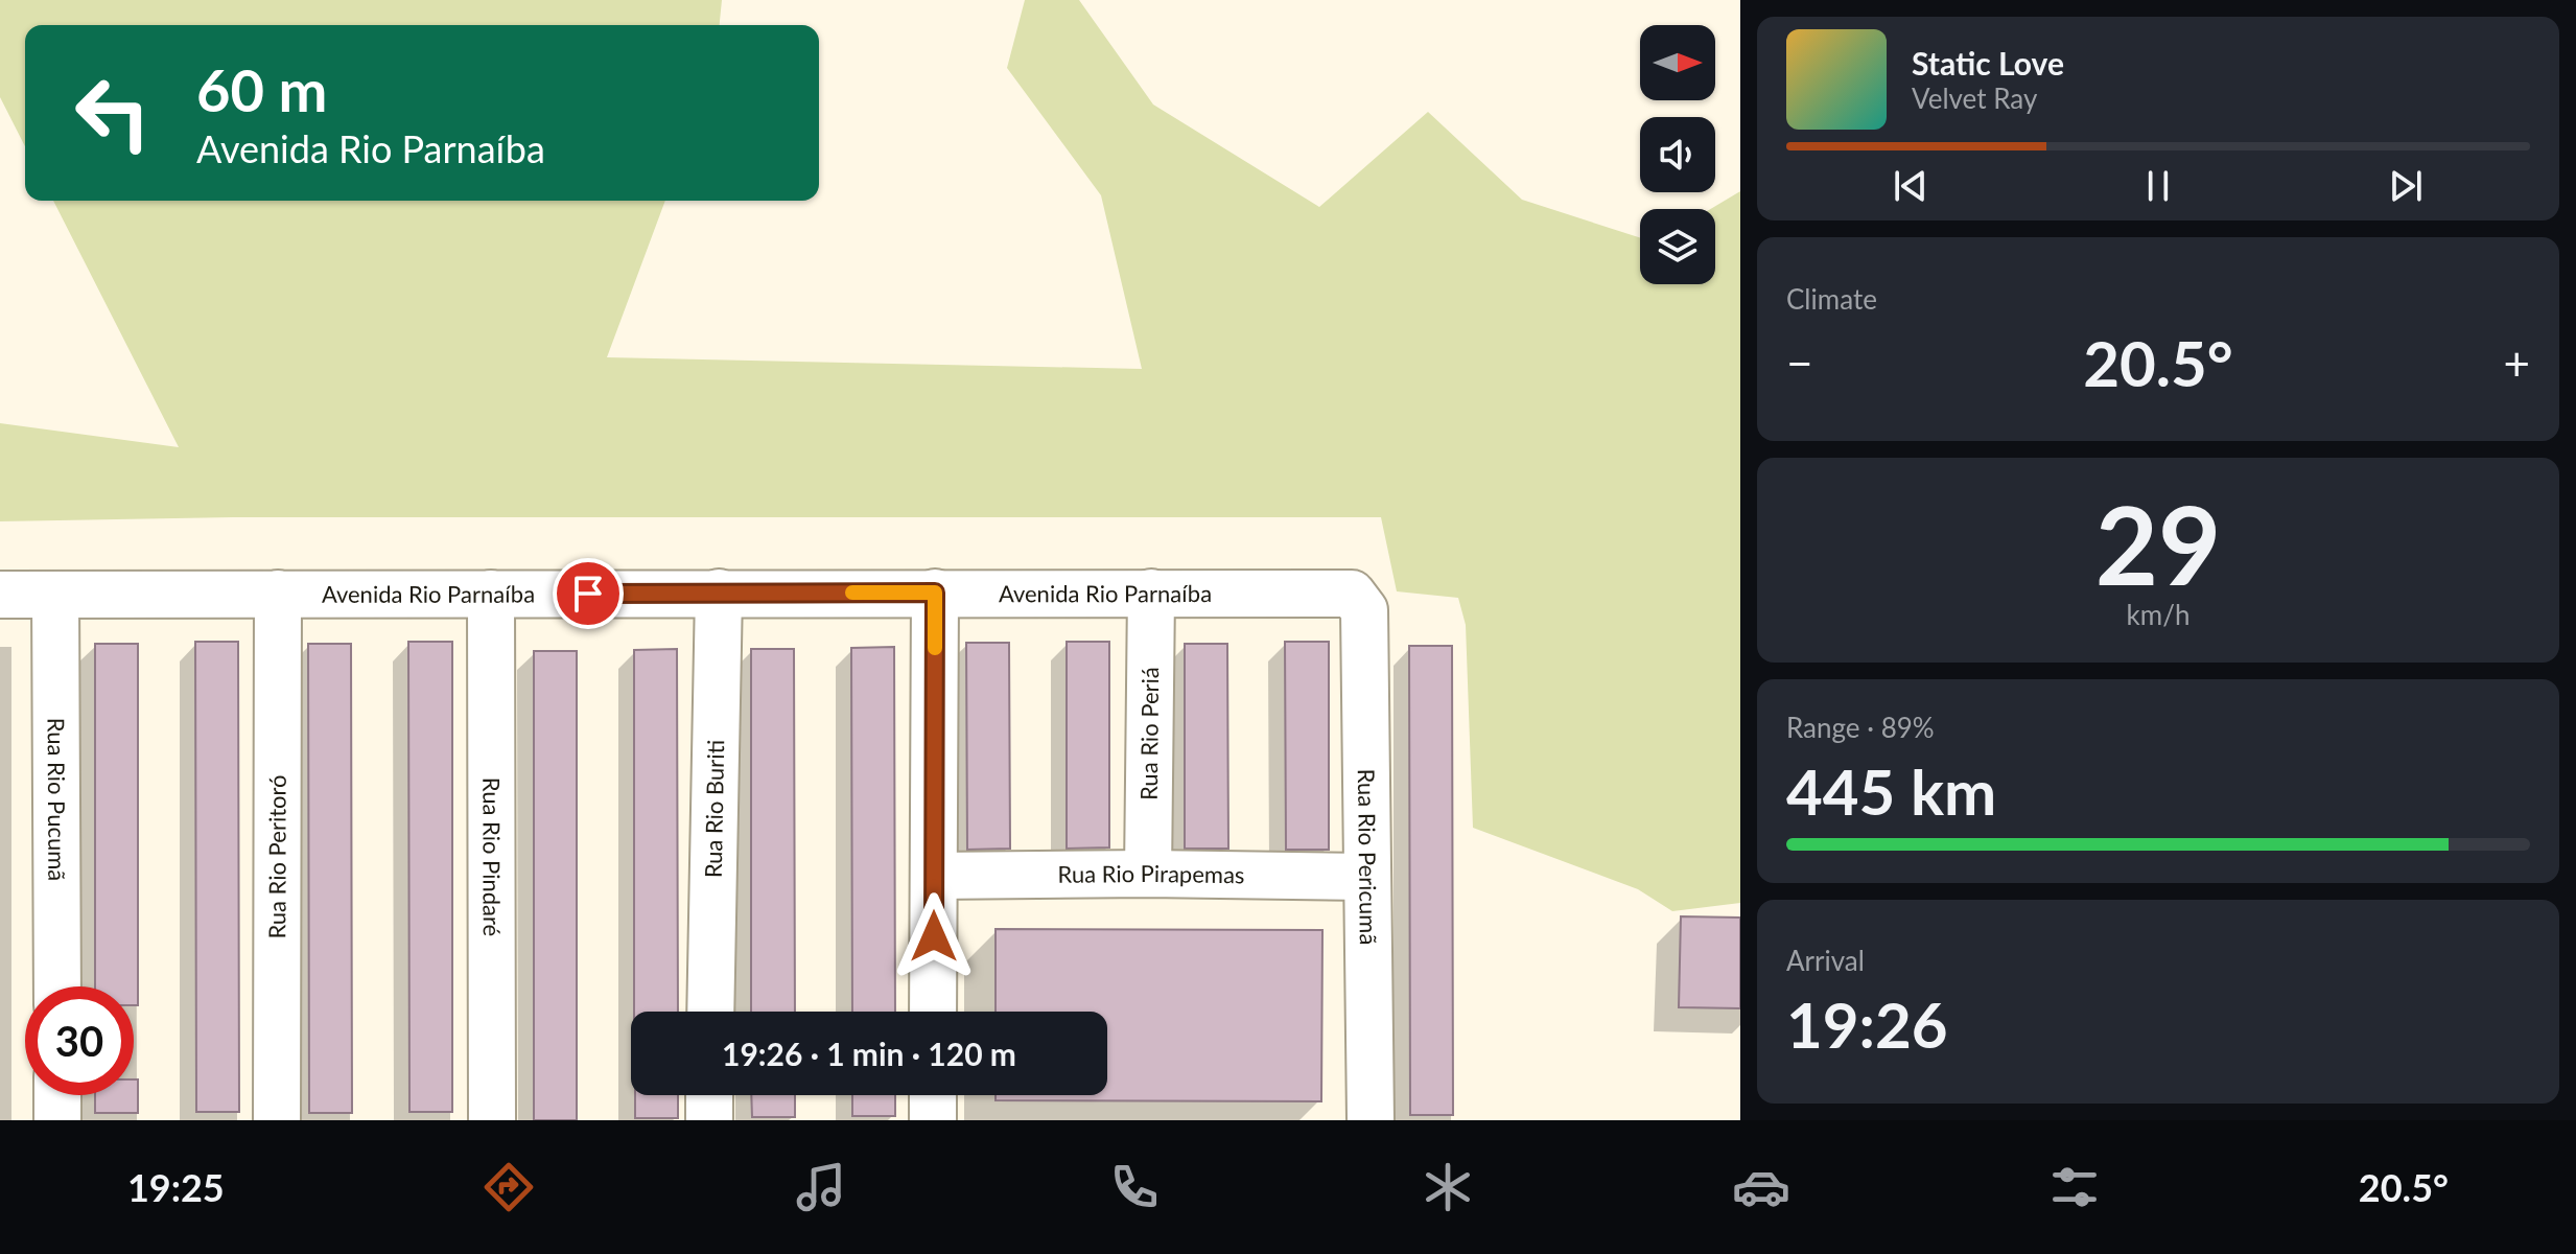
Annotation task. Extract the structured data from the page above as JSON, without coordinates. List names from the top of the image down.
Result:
{
  "streets": {
    "street": [
      "Avenida Rio Parnaíba",
      "Rua Rio Periá",
      "Rua Rio Pucumã",
      "Rua Rio Buriti",
      "Rua Rio Peritoró",
      "Rua Rio Pindaré",
      "Rua Rio Pericumã",
      "Rua Rio Pirapemas"
    ]
  },
  "crossings": [
    ["Avenida Rio Parnaíba", "Rua Rio Periá"],
    ["Avenida Rio Parnaíba", "Rua Rio Pucumã"],
    ["Avenida Rio Parnaíba", "Rua Rio Buriti"],
    ["Avenida Rio Parnaíba", "Rua Rio Peritoró"],
    ["Avenida Rio Parnaíba", "Rua Rio Pindaré"],
    ["Avenida Rio Parnaíba", "Rua Rio Pericumã"],
    ["Rua Rio Periá", "Rua Rio Pirapemas"],
    ["Rua Rio Pericumã", "Rua Rio Pirapemas"]
  ],
  "north": "right",
  "page": {
    "turn": ["60 m", "Avenida Rio Parnaíba"],
    "song": ["Static Love", "Velvet Ray"],
    "tile": [
      "Climate",
      ["29", "km/h"],
      ["Range · 89%", "445 km"],
      ["Arrival", "19:26"]
    ],
    "heat": ["−", "20.5°", "+"],
    "limit": "30",
    "trip": "19:26 · 1 min · 120 m",
    "tabs": ["19:25", "20.5°"]
  }
}
